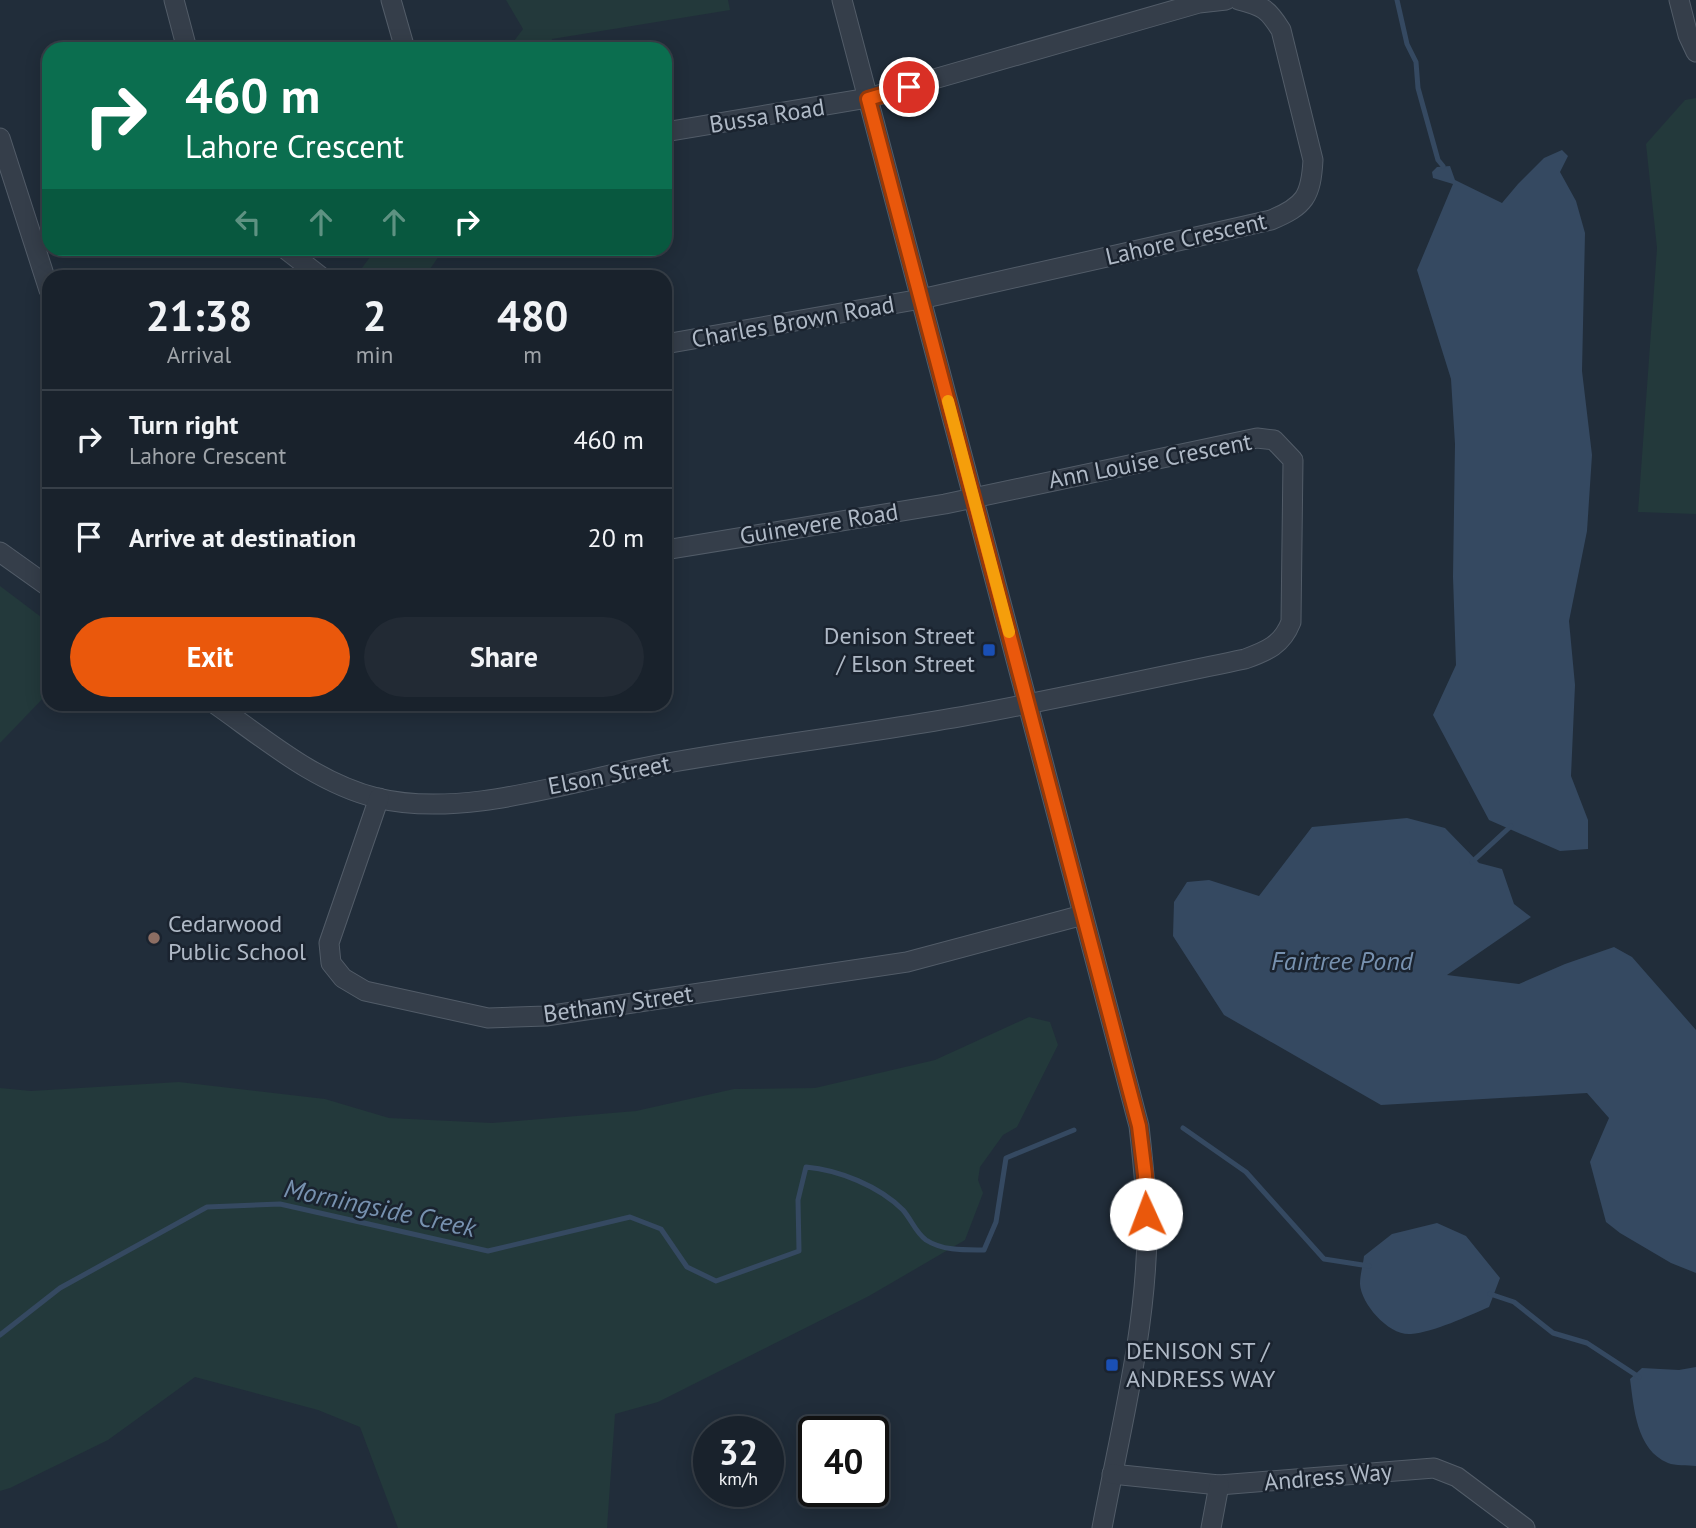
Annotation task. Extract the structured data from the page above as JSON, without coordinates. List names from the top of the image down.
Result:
{
  "streets": {
    "street": [
      "Bussa Road",
      "Lahore Crescent",
      "Charles Brown Road",
      "Ann Louise Crescent",
      "Guinevere Road",
      "Elson Street",
      "Bethany Street",
      "Andress Way"
    ]
  },
  "crossings": [
    ["Lahore Crescent", "Charles Brown Road"],
    ["Ann Louise Crescent", "Guinevere Road"],
    ["Ann Louise Crescent", "Elson Street"],
    ["Elson Street", "Bethany Street"]
  ],
  "water": ["Fairtree Pond", "Morningside Creek"],
  "places": {
    "transit": ["Denison Street / Elson Street", "DENISON ST / ANDRESS WAY"],
    "other": ["Cedarwood Public School"]
  },
  "page": {
    "turn": ["460 m", "Lahore Crescent"],
    "eta": [
      "21:38",
      "Arrival",
      "2",
      "min",
      "480",
      "m"
    ],
    "list": [
      {
        "name": "Turn right",
        "note": "Lahore Crescent",
        "value": "460 m"
      },
      {
        "name": "Arrive at destination",
        "value": "20 m"
      }
    ],
    "buttons": ["Exit", "Share"],
    "speed": "32 km/h",
    "limit": "40"
  }
}
